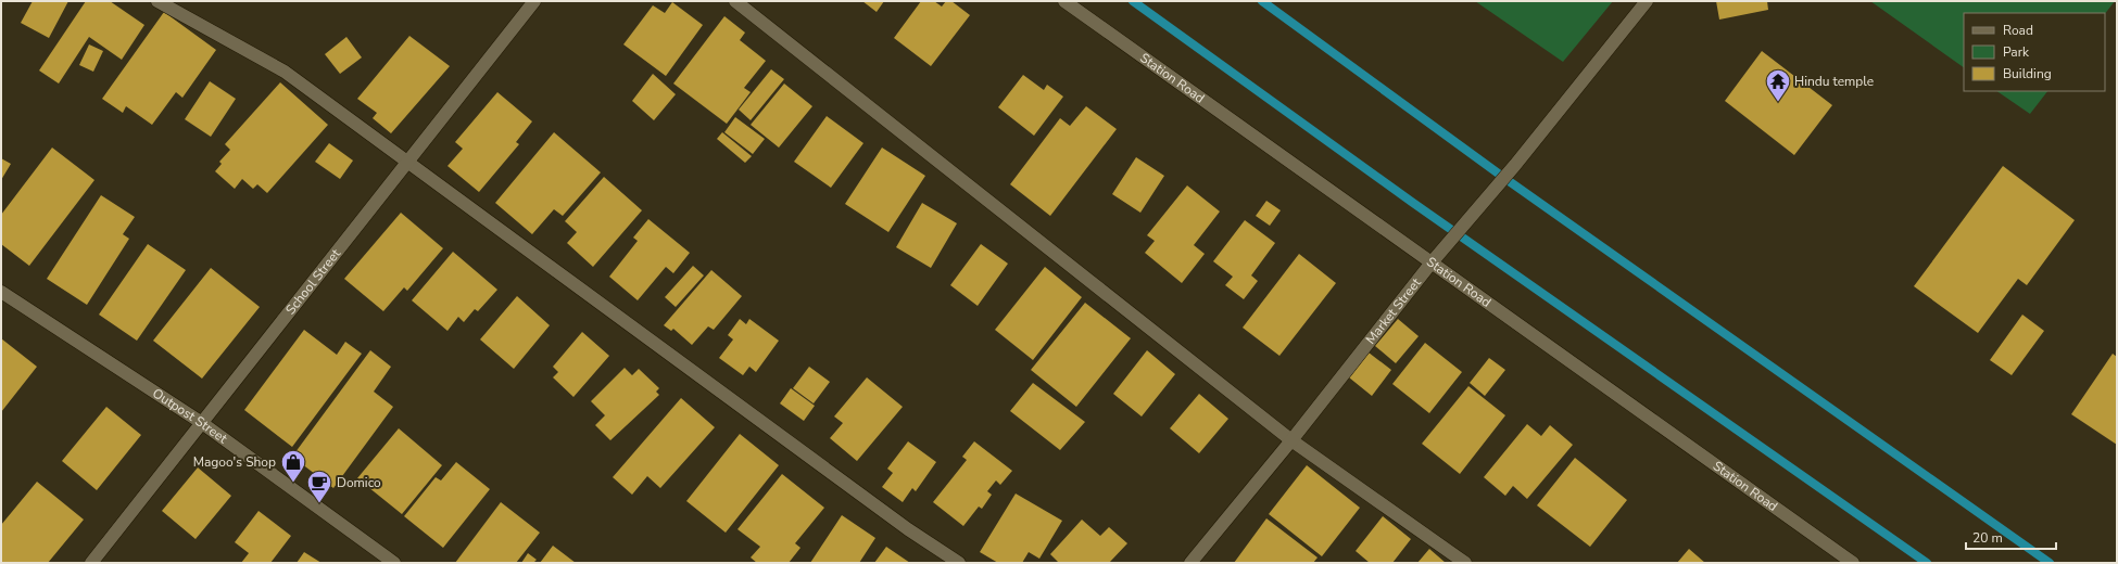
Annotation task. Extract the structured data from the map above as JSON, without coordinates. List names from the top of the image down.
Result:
{
  "streets": {
    "street": [
      "Station Road",
      "School Street",
      "Market Street",
      "Outpost Street"
    ]
  },
  "crossings": [
    ["Station Road", "Market Street"],
    ["School Street", "Outpost Street"]
  ],
  "places": {
    "temple": ["Hindu temple"],
    "shop": ["Magoo's Shop"],
    "cafe": ["Domico"]
  },
  "legend": ["Road", "Park", "Building"],
  "scale_bar": "20 m"
}
